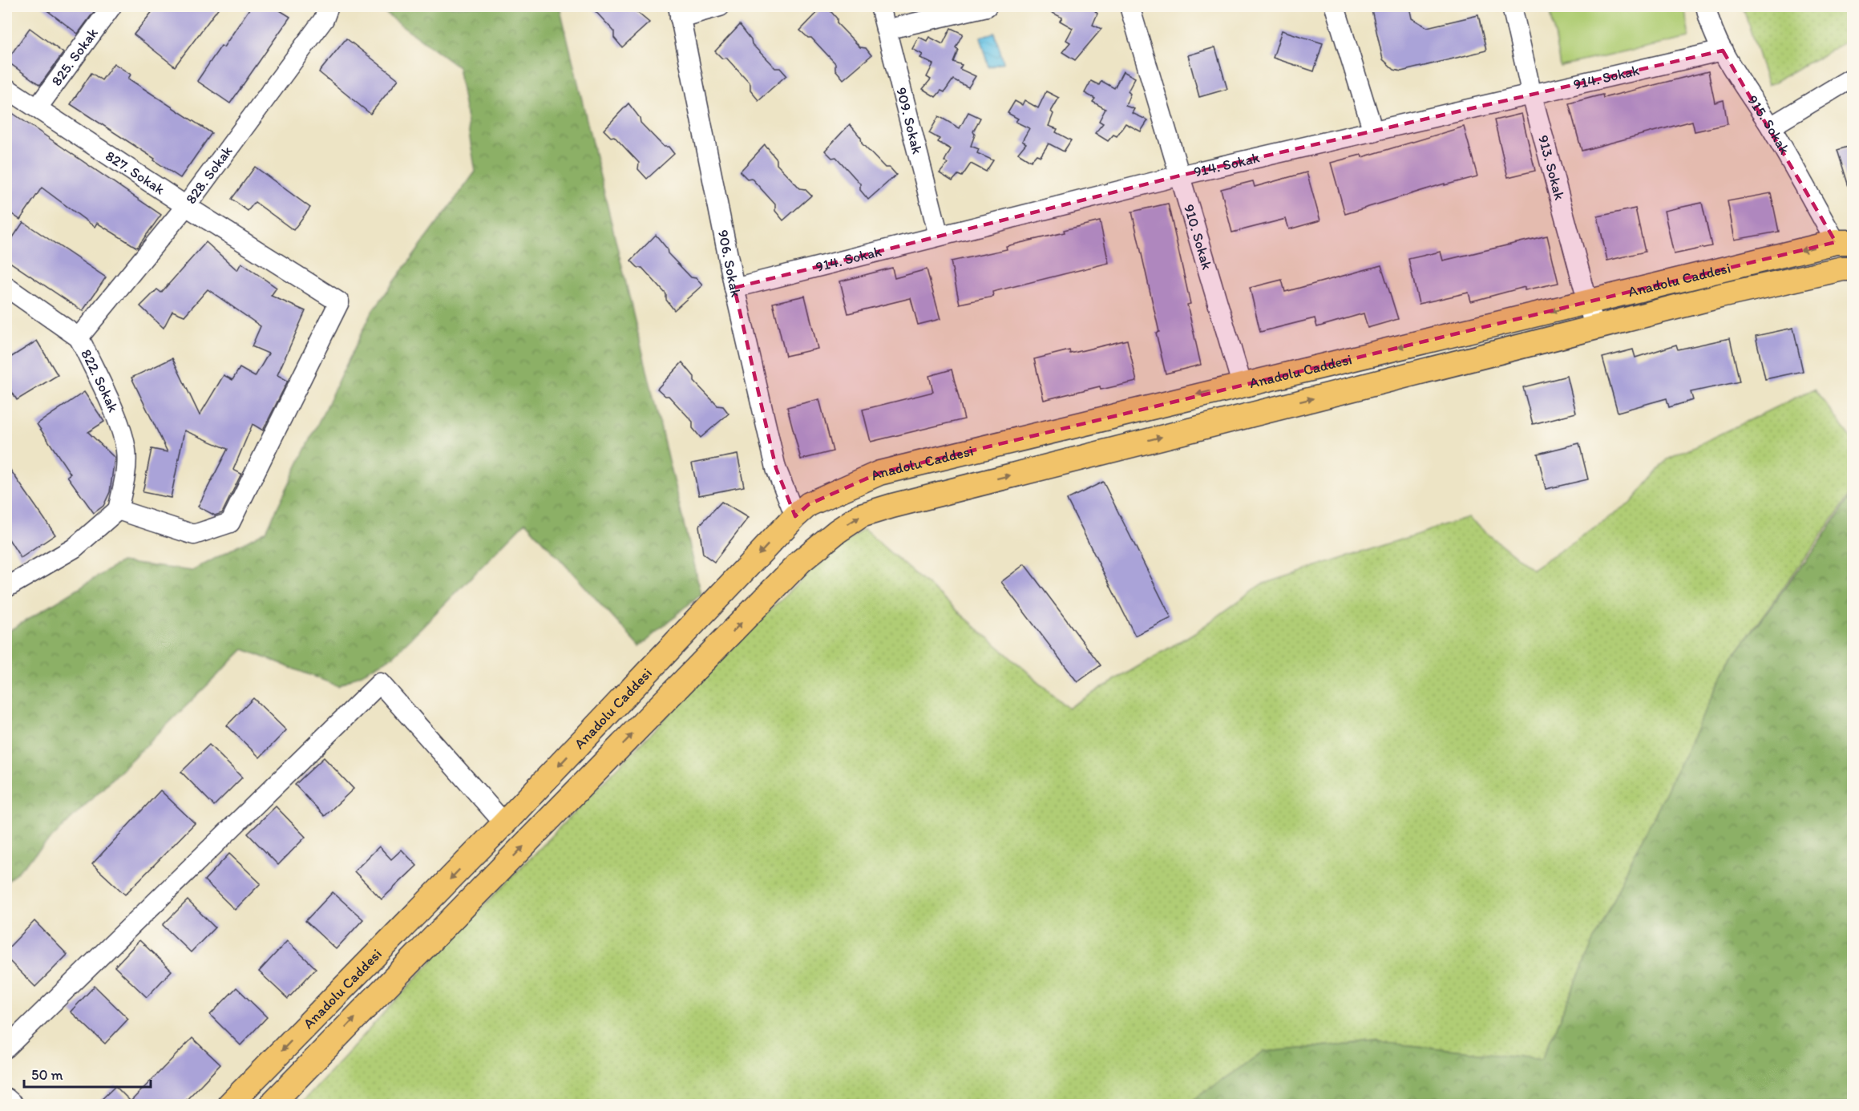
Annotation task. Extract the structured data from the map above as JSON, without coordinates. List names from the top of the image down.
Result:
{
  "streets": {
    "main road": ["Anadolu Caddesi"],
    "street": [
      "825. Sokak",
      "914. Sokak",
      "909. Sokak",
      "915. Sokak",
      "913. Sokak",
      "827. Sokak",
      "828. Sokak",
      "910. Sokak",
      "906. Sokak",
      "822. Sokak"
    ]
  },
  "crossings": [
    ["825. Sokak", "827. Sokak"],
    ["914. Sokak", "909. Sokak"],
    ["914. Sokak", "915. Sokak"],
    ["914. Sokak", "913. Sokak"],
    ["914. Sokak", "910. Sokak"],
    ["914. Sokak", "906. Sokak"],
    ["915. Sokak", "Anadolu Caddesi"],
    ["913. Sokak", "Anadolu Caddesi"],
    ["827. Sokak", "828. Sokak"],
    ["827. Sokak", "822. Sokak"],
    ["828. Sokak", "822. Sokak"],
    ["910. Sokak", "Anadolu Caddesi"],
    ["906. Sokak", "Anadolu Caddesi"]
  ],
  "scale_bar": "50 m"
}
